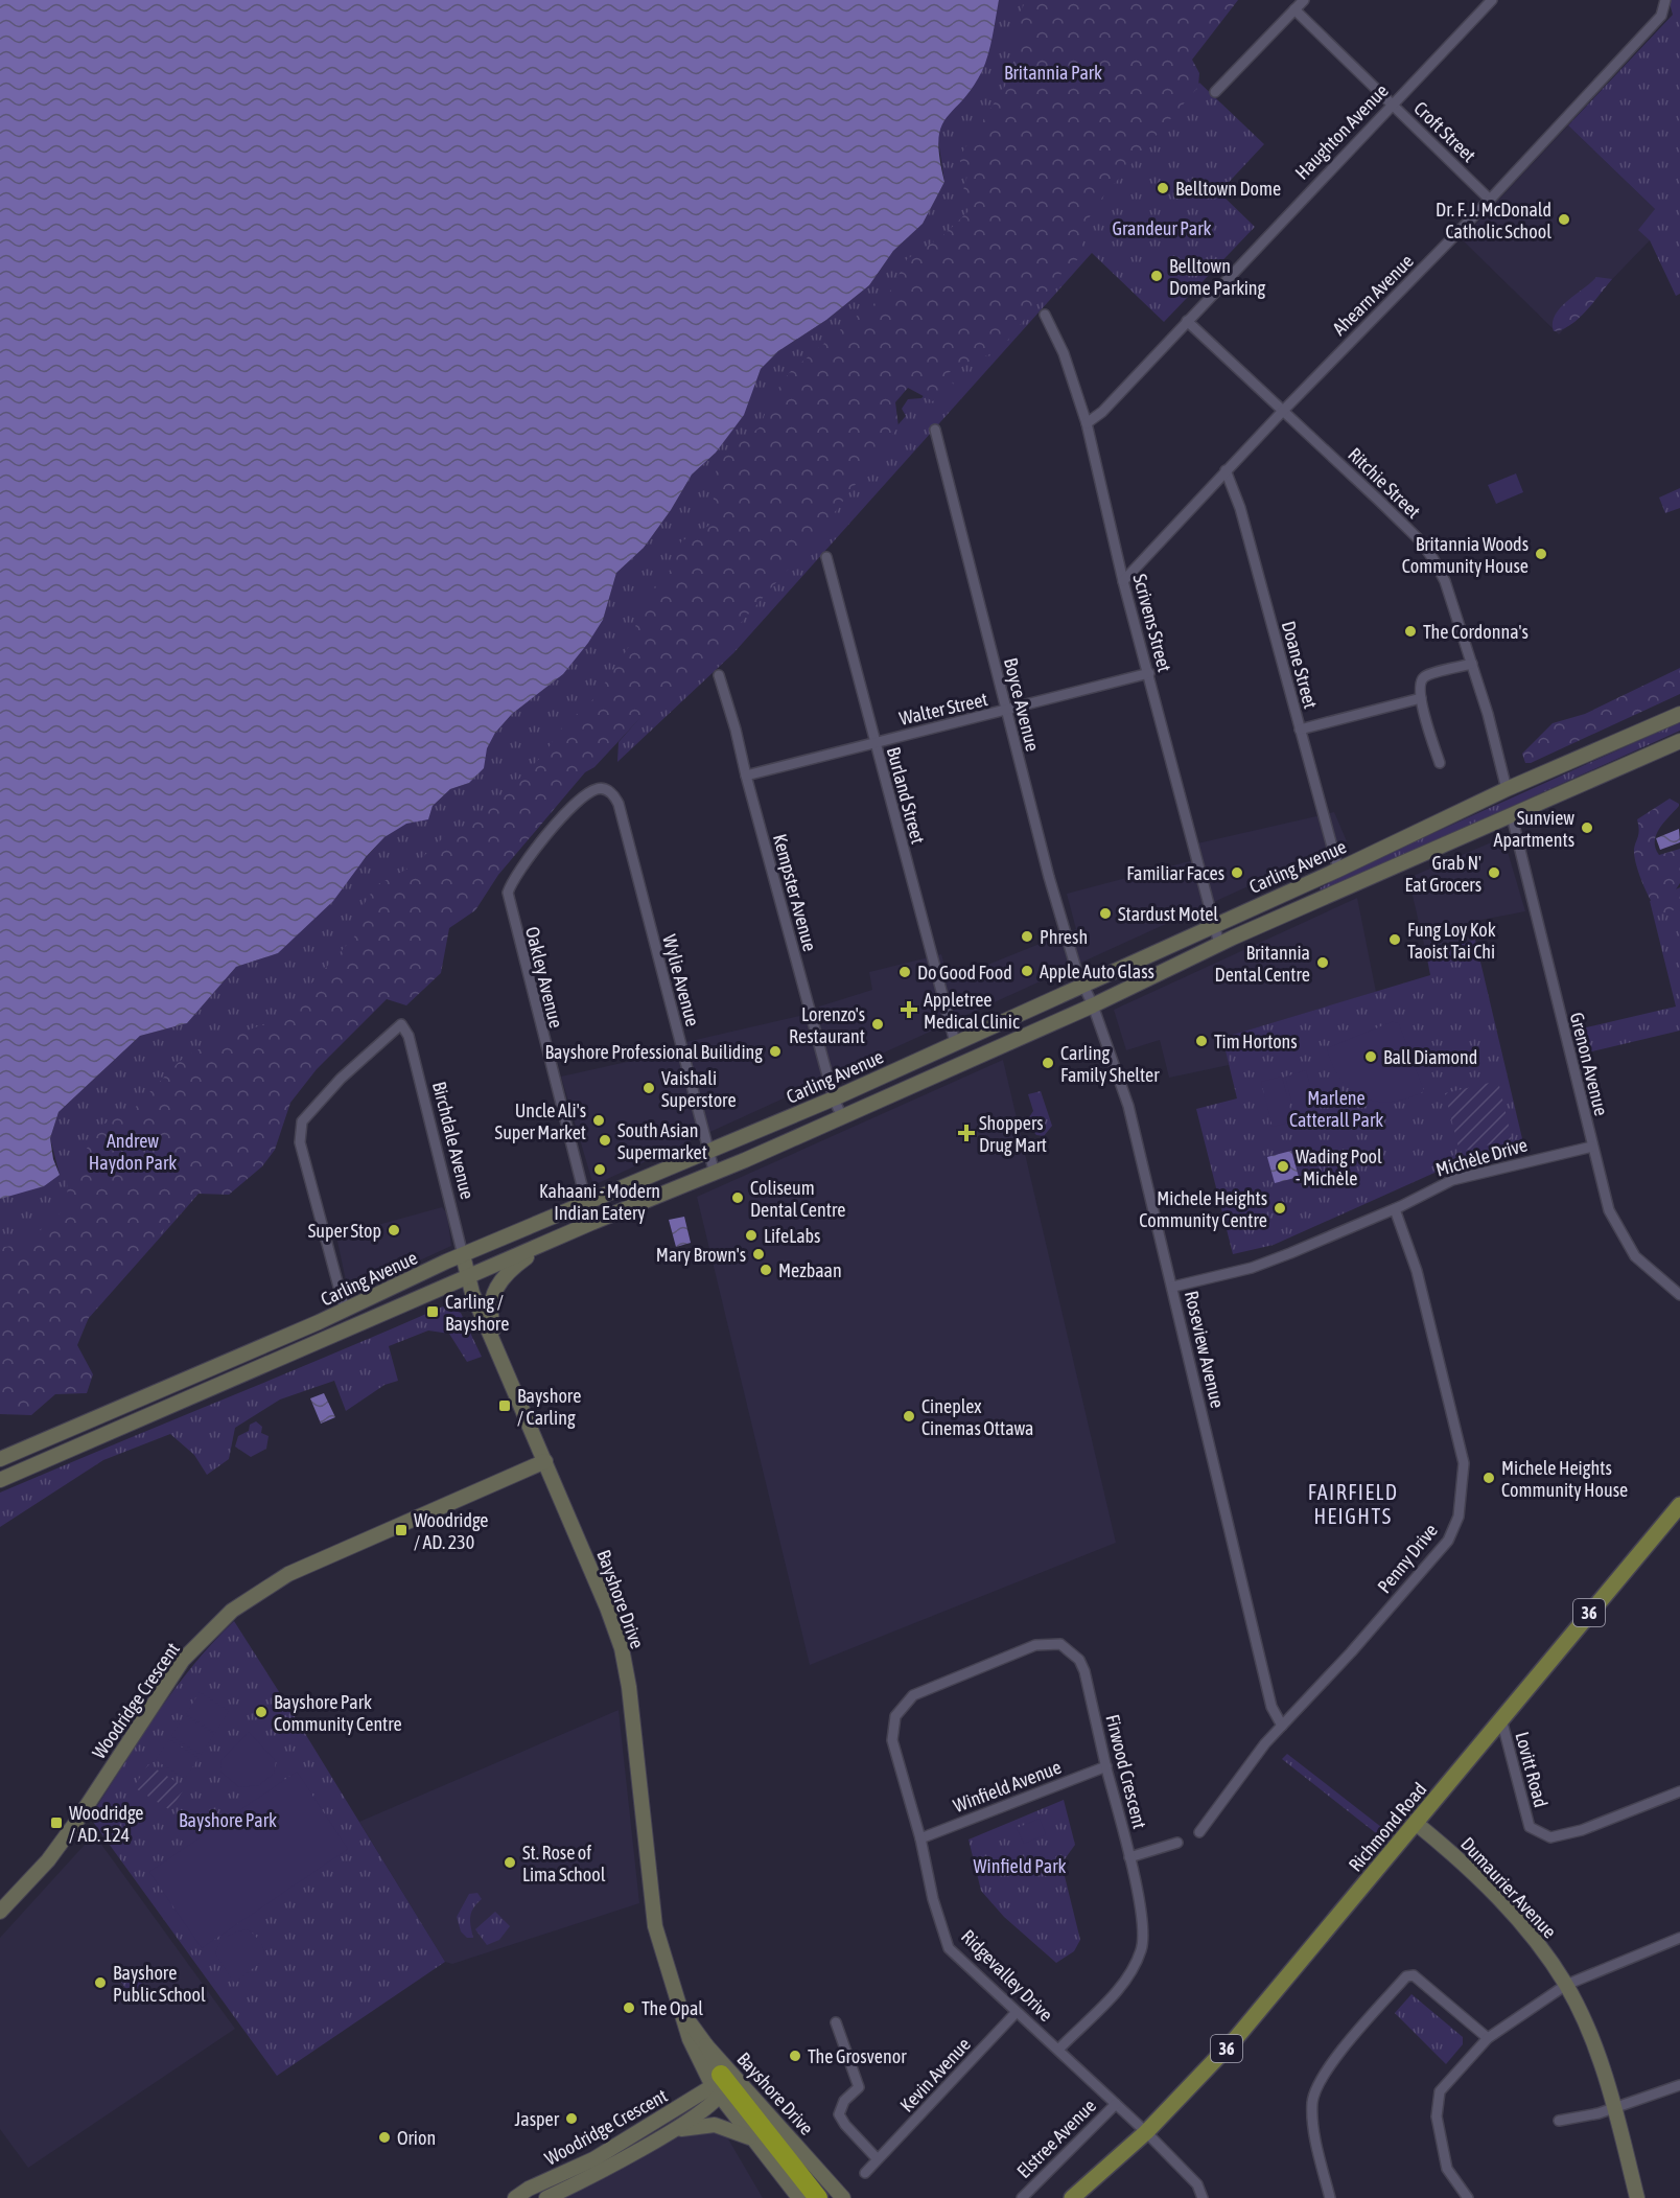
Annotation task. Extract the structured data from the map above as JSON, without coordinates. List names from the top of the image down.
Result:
{
  "streets": {
    "main road": [
      "Carling Avenue",
      "Bayshore Drive",
      "36",
      "Woodridge Crescent",
      "Richmond Road",
      "Dumaurier Avenue"
    ],
    "street": [
      "Haughton Avenue",
      "Croft Street",
      "Ahearn Avenue",
      "Ritchie Street",
      "Scrivens Street",
      "Doane Street",
      "Boyce Avenue",
      "Walter Street",
      "Burland Street",
      "Kempster Avenue",
      "Oakley Avenue",
      "Wylie Avenue",
      "Grenon Avenue",
      "Birchdale Avenue",
      "Michèle Drive",
      "Roseview Avenue",
      "Penny Drive",
      "Lovitt Road",
      "Firwood Crescent",
      "Winfield Avenue",
      "Ridgevalley Drive",
      "Kevin Avenue",
      "Elstree Avenue"
    ]
  },
  "crossings": [
    ["Haughton Avenue", "Croft Street"],
    ["Haughton Avenue", "Ritchie Street"],
    ["Haughton Avenue", "Scrivens Street"],
    ["Croft Street", "Ahearn Avenue"],
    ["Ahearn Avenue", "Ritchie Street"],
    ["Ahearn Avenue", "Scrivens Street"],
    ["Ahearn Avenue", "Doane Street"],
    ["Ritchie Street", "Carling Avenue"],
    ["Scrivens Street", "Walter Street"],
    ["Scrivens Street", "Carling Avenue"],
    ["Doane Street", "Carling Avenue"],
    ["Boyce Avenue", "Walter Street"],
    ["Boyce Avenue", "Carling Avenue"],
    ["Boyce Avenue", "Roseview Avenue"],
    ["Walter Street", "Burland Street"],
    ["Walter Street", "Kempster Avenue"],
    ["Burland Street", "Carling Avenue"],
    ["Carling Avenue", "Kempster Avenue"],
    ["Carling Avenue", "Oakley Avenue"],
    ["Carling Avenue", "Wylie Avenue"],
    ["Carling Avenue", "Grenon Avenue"],
    ["Carling Avenue", "Birchdale Avenue"],
    ["Carling Avenue", "Roseview Avenue"],
    ["Carling Avenue", "Bayshore Drive"],
    ["Oakley Avenue", "Wylie Avenue"],
    ["Grenon Avenue", "Michèle Drive"],
    ["Birchdale Avenue", "Bayshore Drive"],
    ["Michèle Drive", "Roseview Avenue"],
    ["Michèle Drive", "Penny Drive"],
    ["Roseview Avenue", "Penny Drive"],
    ["Bayshore Drive", "Woodridge Crescent"],
    ["Lovitt Road", "Richmond Road"],
    ["Firwood Crescent", "Winfield Avenue"],
    ["Firwood Crescent", "Ridgevalley Drive"],
    ["Winfield Avenue", "Ridgevalley Drive"],
    ["Richmond Road", "Dumaurier Avenue"],
    ["Richmond Road", "Ridgevalley Drive"],
    ["Ridgevalley Drive", "Kevin Avenue"],
    ["Ridgevalley Drive", "Elstree Avenue"]
  ],
  "districts": ["FAIRFIELD HEIGHTS"],
  "parks": [
    "Britannia Park",
    "Grandeur Park",
    "Marlene Catterall Park",
    "Andrew Haydon Park",
    "Bayshore Park",
    "Winfield Park"
  ],
  "places": {
    "other": [
      "Belltown Dome",
      "Dr. F. J. McDonald Catholic School",
      "Belltown Dome Parking",
      "Britannia Woods Community House",
      "The Cordonna's",
      "Sunview Apartments",
      "Familiar Faces",
      "Grab N' Eat Grocers",
      "Stardust Motel",
      "Phresh",
      "Fung Loy Kok Taoist Tai Chi",
      "Britannia Dental Centre",
      "Apple Auto Glass",
      "Do Good Food",
      "Lorenzo's Restaurant",
      "Tim Hortons",
      "Bayshore Professional Builiding",
      "Ball Diamond",
      "Carling Family Shelter",
      "Vaishali Superstore",
      "Uncle Ali's Super Market",
      "South Asian Supermarket",
      "Wading Pool - Michèle",
      "Kahaani - Modern Indian Eatery",
      "Coliseum Dental Centre",
      "Michele Heights Community Centre",
      "Super Stop",
      "LifeLabs",
      "Mary Brown's",
      "Mezbaan",
      "Cineplex Cinemas Ottawa",
      "Michele Heights Community House",
      "Bayshore Park Community Centre",
      "St. Rose of Lima School",
      "Bayshore Public School",
      "The Opal",
      "The Grosvenor",
      "Jasper",
      "Orion"
    ],
    "health": ["Appletree Medical Clinic", "Shoppers Drug Mart"],
    "transit": [
      "Carling / Bayshore",
      "Bayshore / Carling",
      "Woodridge / AD. 230",
      "Woodridge / AD. 124"
    ]
  }
}
